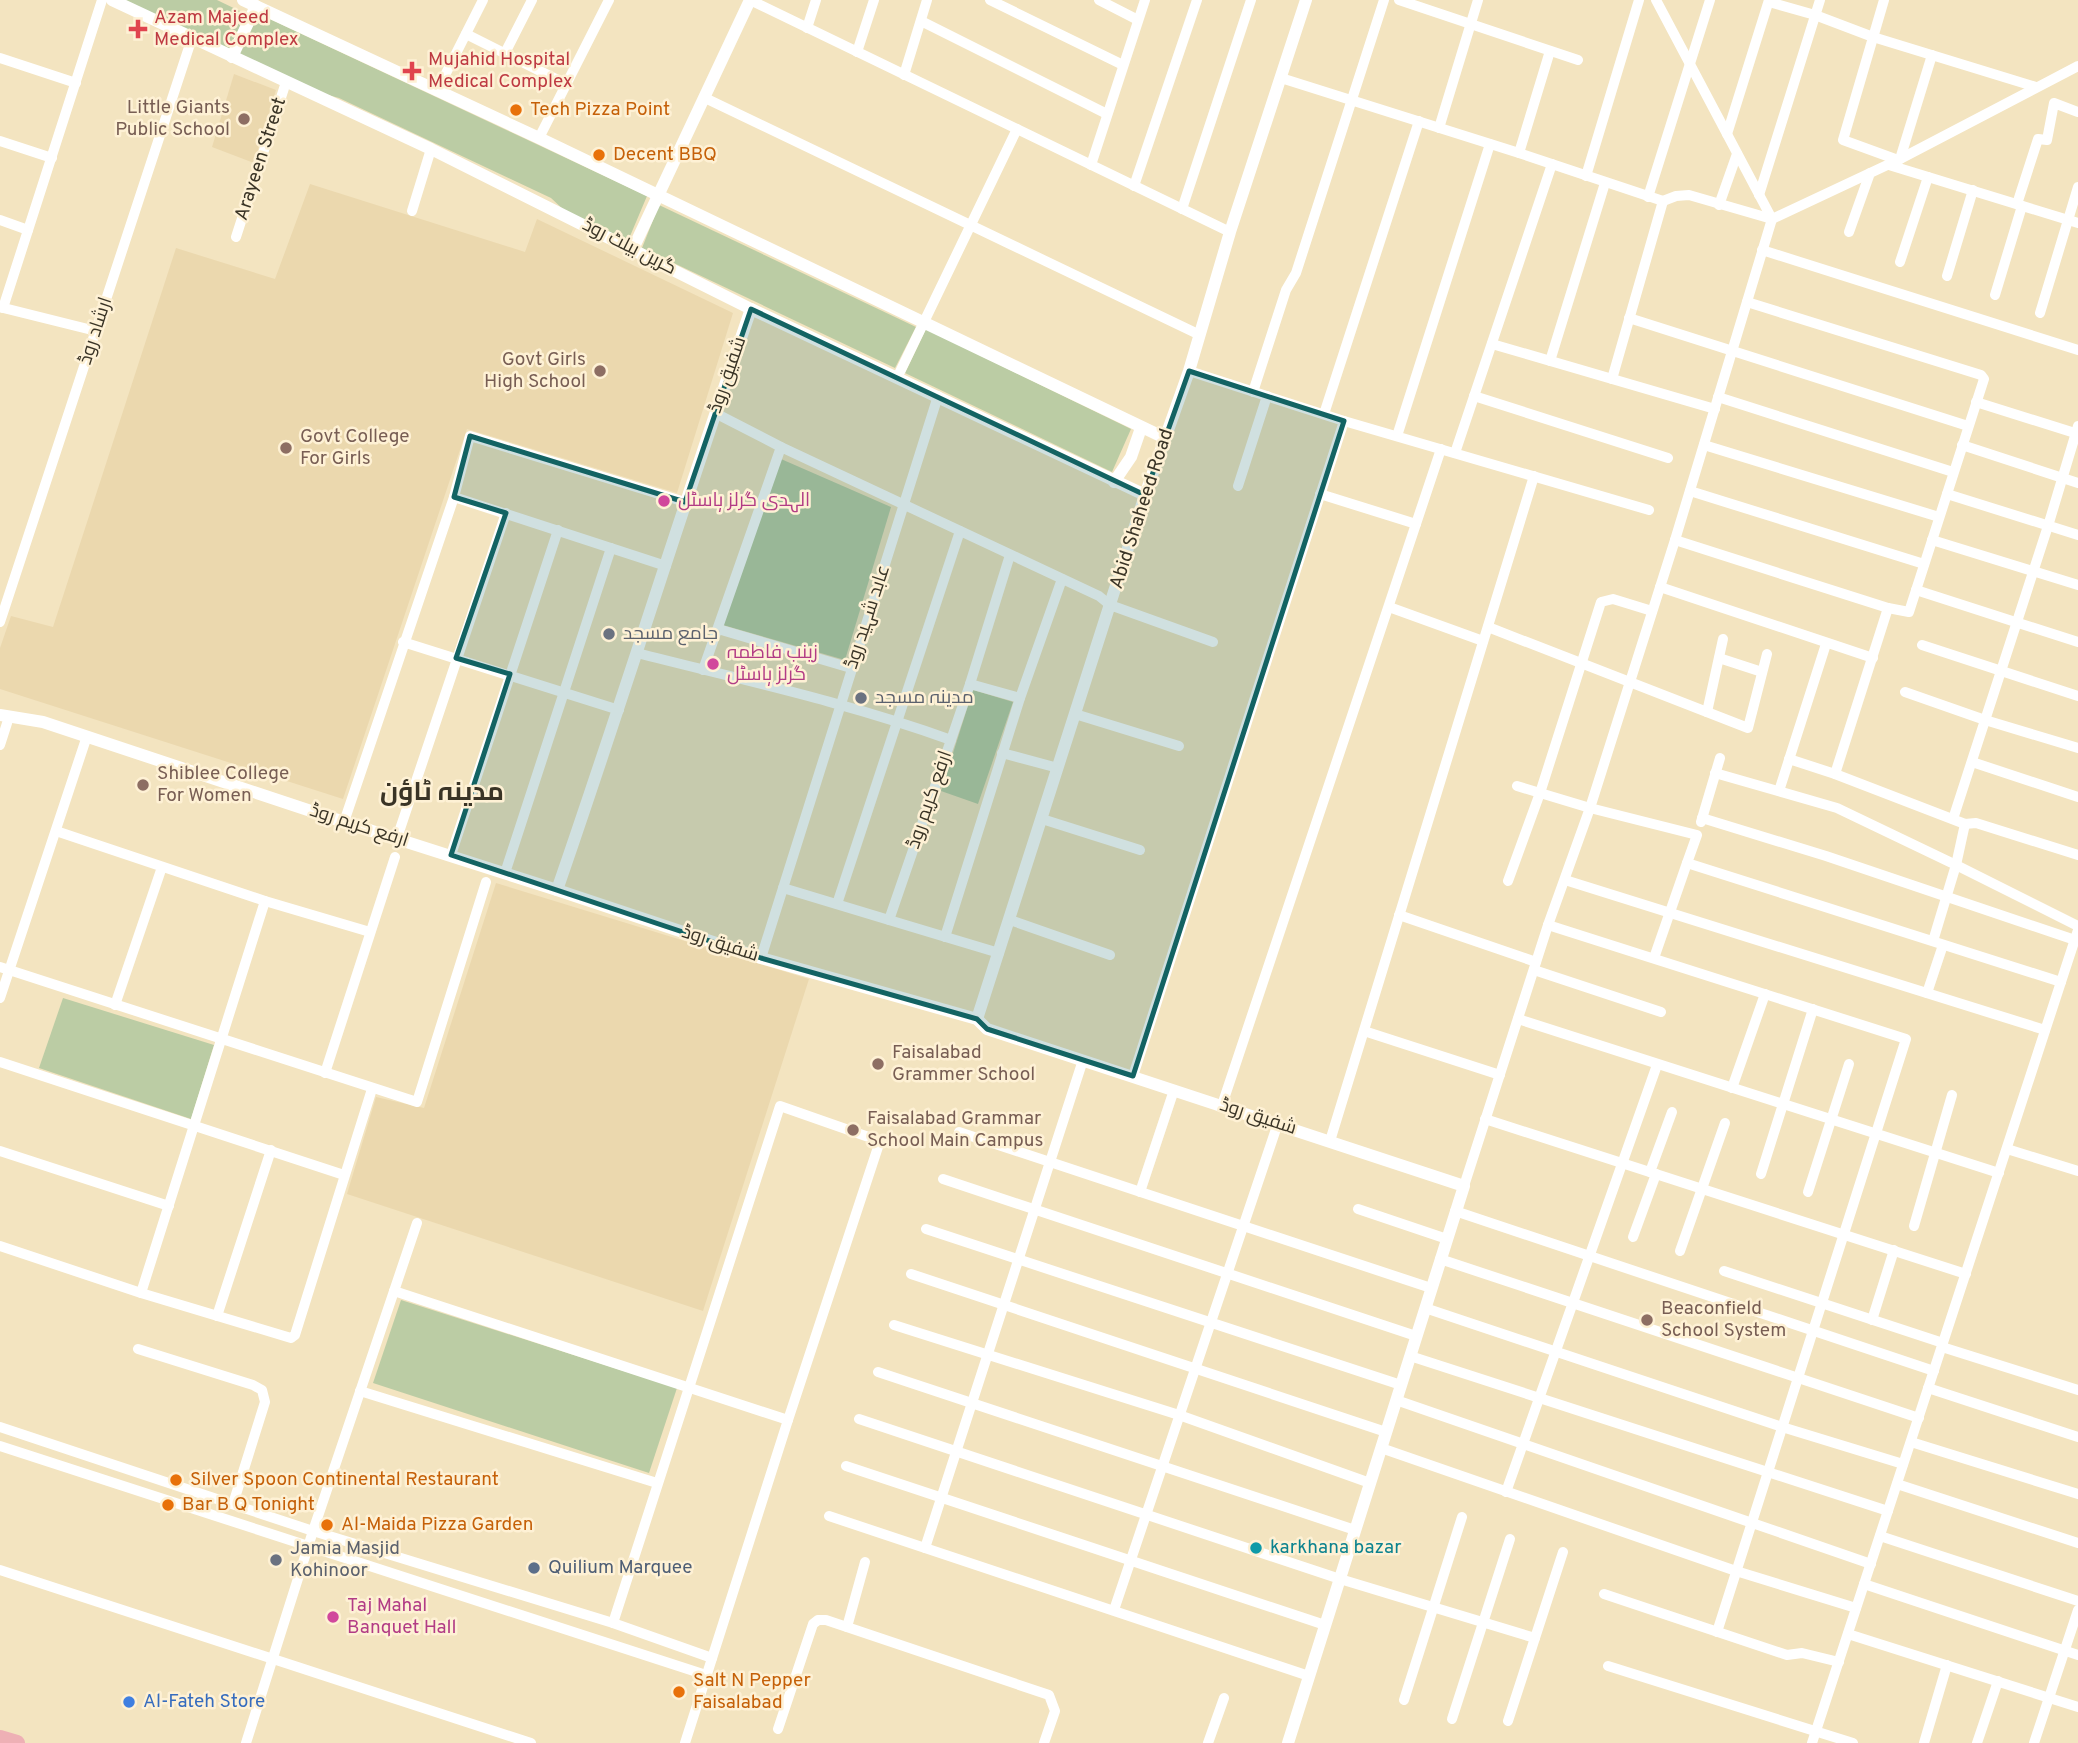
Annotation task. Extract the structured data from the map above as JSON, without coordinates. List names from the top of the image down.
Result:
{
  "streets": {
    "street": [
      "Arayeen Street",
      "گرین بیلٹ روڈ",
      "ارشاد روڈ",
      "شفیق روڈ",
      "Abid Shaheed Road",
      "عابد شہید روڈ",
      "ارفع کریم روڈ"
    ]
  },
  "crossings": [
    ["Arayeen Street", "گرین بیلٹ روڈ"],
    ["گرین بیلٹ روڈ", "ارشاد روڈ"],
    ["گرین بیلٹ روڈ", "شفیق روڈ"],
    ["گرین بیلٹ روڈ", "Abid Shaheed Road"],
    ["گرین بیلٹ روڈ", "عابد شہید روڈ"],
    ["شفیق روڈ", "Abid Shaheed Road"],
    ["شفیق روڈ", "عابد شہید روڈ"],
    ["شفیق روڈ", "ارفع کریم روڈ"],
    ["عابد شہید روڈ", "ارفع کریم روڈ"]
  ],
  "districts": ["مدینہ ٹاؤن"],
  "places": {
    "health": ["Azam Majeed Medical Complex", "Mujahid Hospital Medical Complex"],
    "other": [
      "Tech Pizza Point",
      "Little Giants Public School",
      "Decent BBQ",
      "Govt Girls High School",
      "Govt College For Girls",
      "الہدی گرلز ہاسٹل",
      "جامع مسجد",
      "زینب فاطمہ گرلز ہاسٹل",
      "مدینہ مسجد",
      "Shiblee College For Women",
      "Faisalabad Grammer School",
      "Faisalabad Grammar School Main Campus",
      "Beaconfield School System",
      "Silver Spoon Continental Restaurant",
      "Bar B Q Tonight",
      "Al-Maida Pizza Garden",
      "karkhana bazar",
      "Jamia Masjid Kohinoor",
      "Quilium Marquee",
      "Taj Mahal Banquet Hall",
      "Salt N Pepper Faisalabad",
      "Al-Fateh Store"
    ]
  }
}
